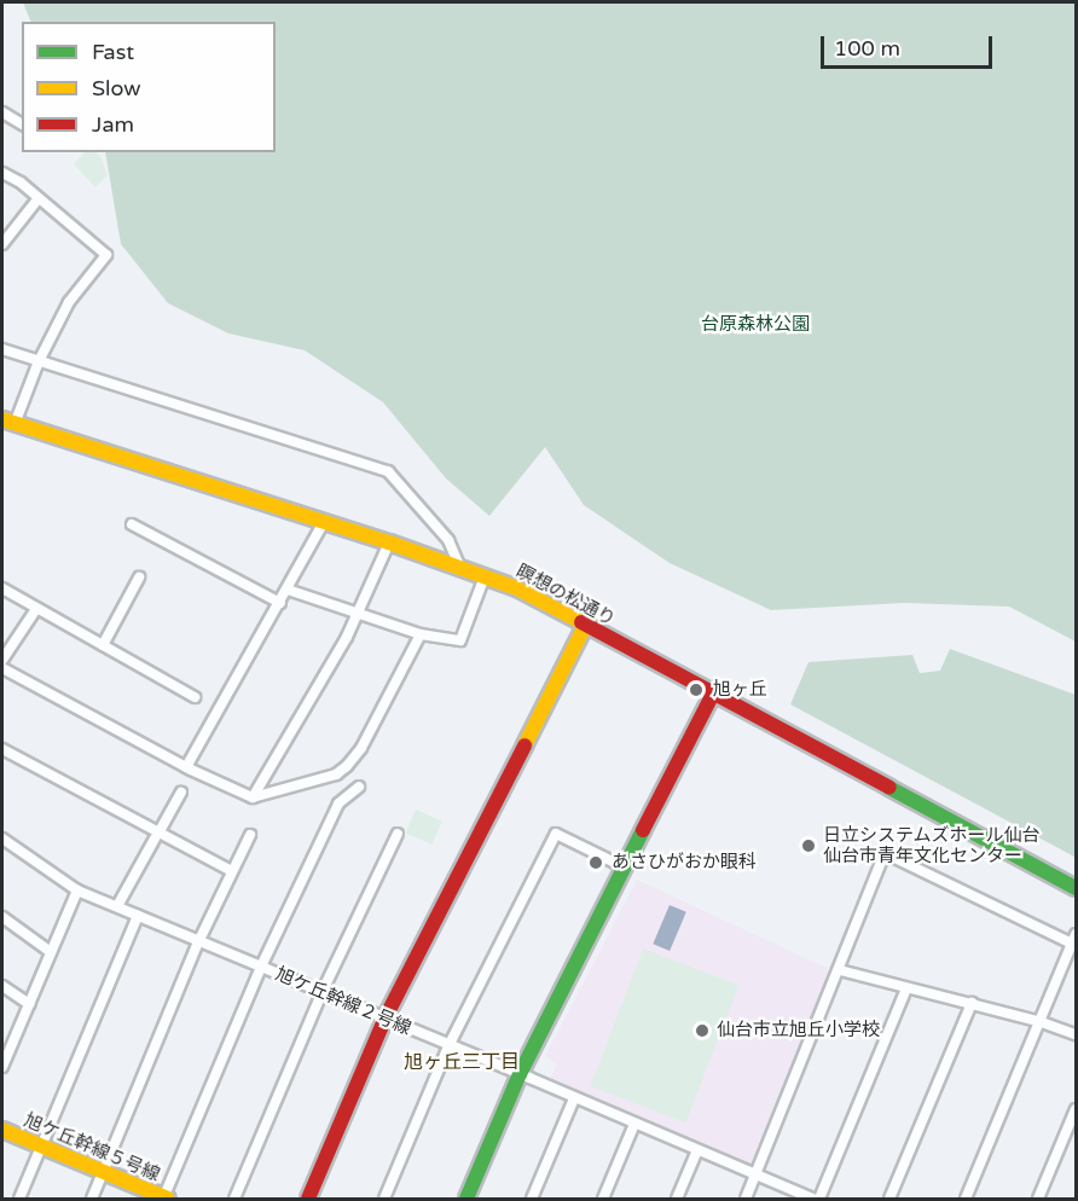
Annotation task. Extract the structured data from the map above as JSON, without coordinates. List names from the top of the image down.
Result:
{
  "streets": {
    "street": ["瞑想の松通り", "旭ケ丘幹線２号線", "旭ケ丘幹線５号線"]
  },
  "districts": ["旭ヶ丘三丁目"],
  "parks": ["台原森林公園"],
  "places": [
    "旭ヶ丘",
    "日立システムズホール仙台 仙台市青年文化センター",
    "あさひがおか眼科",
    "仙台市立旭丘小学校"
  ],
  "legend": ["Fast", "Slow", "Jam"],
  "scale_bar": "100 m"
}
